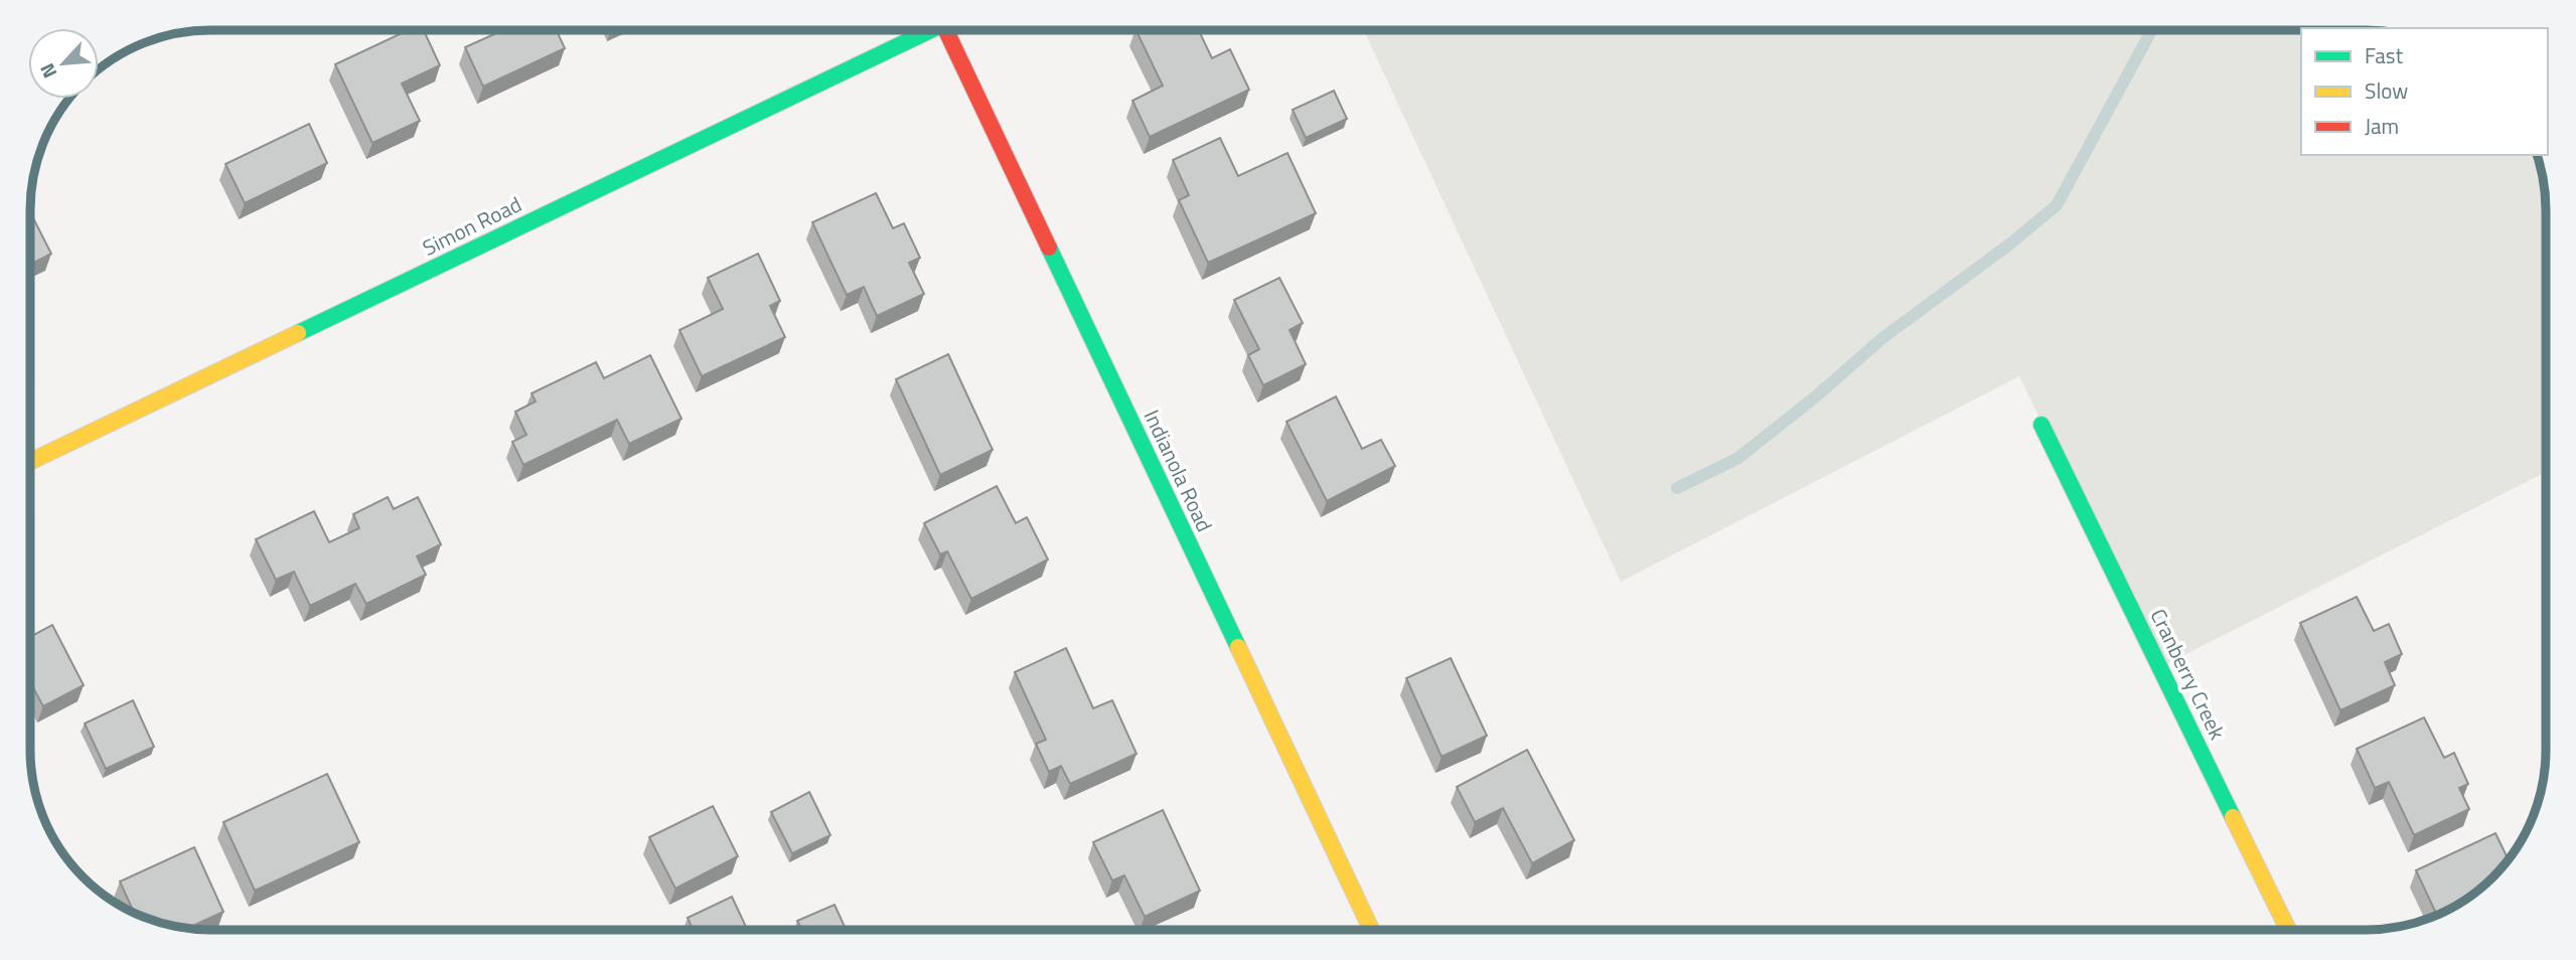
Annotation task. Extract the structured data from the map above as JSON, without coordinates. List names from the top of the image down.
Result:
{
  "streets": {
    "street": ["Simon Road", "Indianola Road", "Cranberry Creek"]
  },
  "legend": ["Fast", "Slow", "Jam"],
  "north": "bottom left"
}
